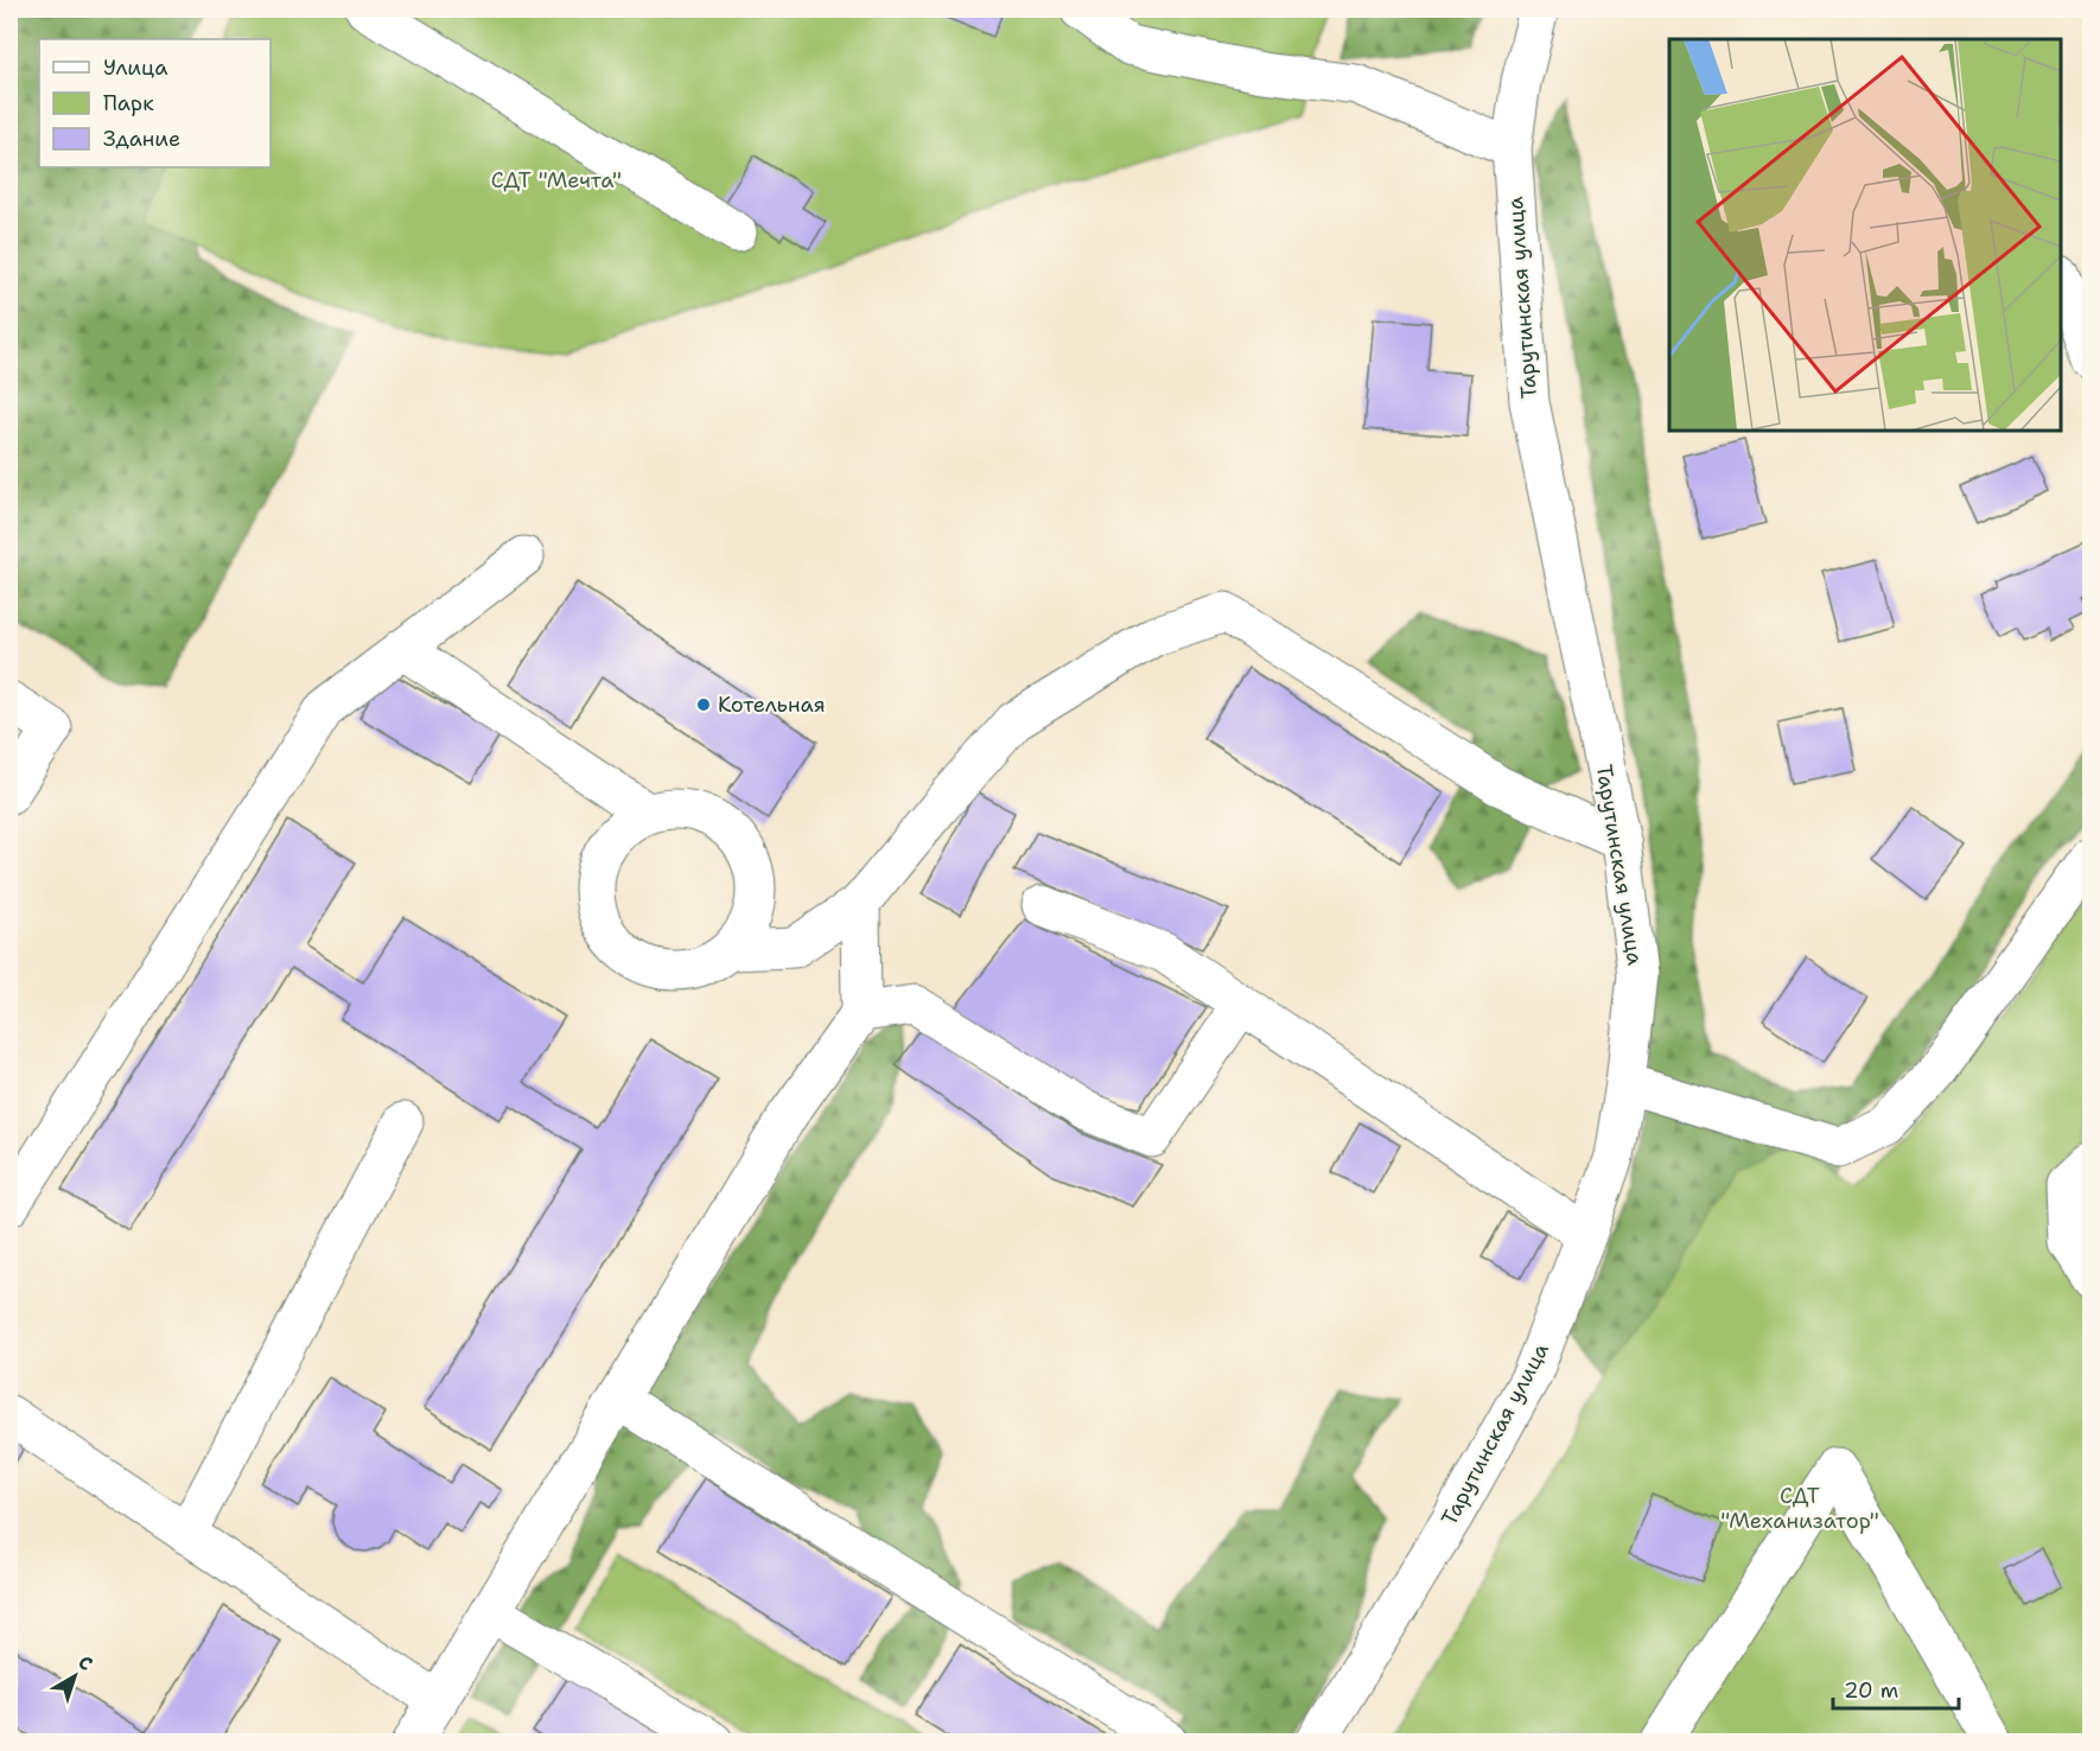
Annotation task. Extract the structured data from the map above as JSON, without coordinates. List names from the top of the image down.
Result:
{
  "streets": {
    "street": ["Тарутинская улица"]
  },
  "parks": ["СДТ \"Мечта\"", "СДТ \"Механизатор\""],
  "places": ["Котельная"],
  "legend": ["Улица", "Парк", "Здание"],
  "scale_bar": "20 m",
  "north": "top right"
}
